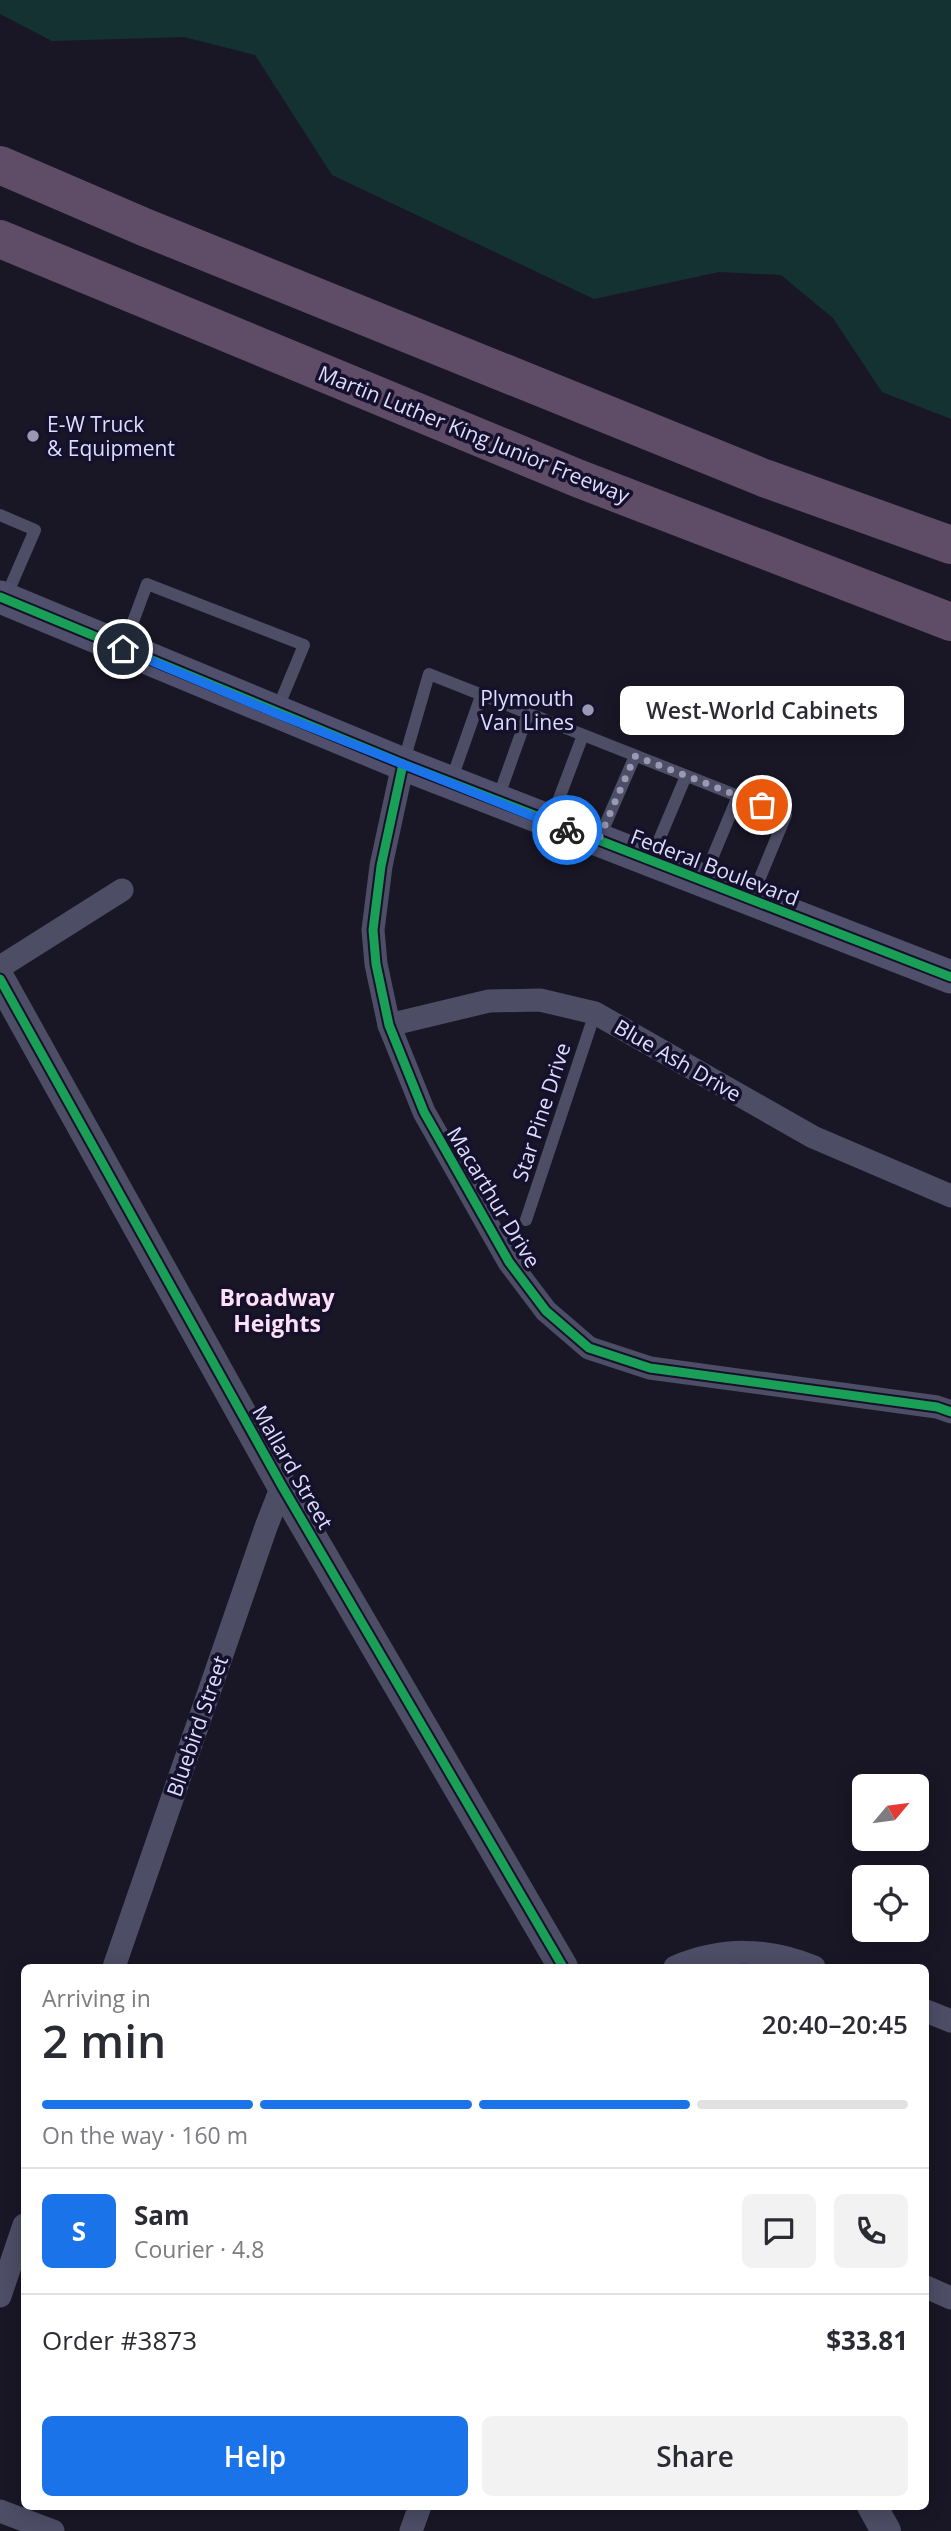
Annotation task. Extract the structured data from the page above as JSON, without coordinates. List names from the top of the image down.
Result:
{
  "streets": {
    "highway": ["Martin Luther King Junior Freeway"],
    "main road": ["Federal Boulevard"],
    "street": [
      "Blue Ash Drive",
      "Macarthur Drive",
      "Mallard Street",
      "Bluebird Street"
    ],
    "lane": ["Star Pine Drive"]
  },
  "crossings": [
    ["Federal Boulevard", "Macarthur Drive"],
    ["Blue Ash Drive", "Star Pine Drive"],
    ["Blue Ash Drive", "Macarthur Drive"],
    ["Mallard Street", "Bluebird Street"]
  ],
  "districts": ["Broadway Heights"],
  "places": ["E-W Truck & Equipment", "Plymouth Van Lines", "West-World Cabinets"],
  "north": "top right",
  "page": {
    "bubble": "West-World Cabinets",
    "heading": ["2 min", "Arriving in", "20:40–20:45"],
    "panel": [
      "Sam",
      "Courier · 4.8",
      "Order #3873",
      "$33.81"
    ],
    "bar": "On the way · 160 m",
    "round": "S",
    "buttons": ["Help", "Share"]
  }
}
